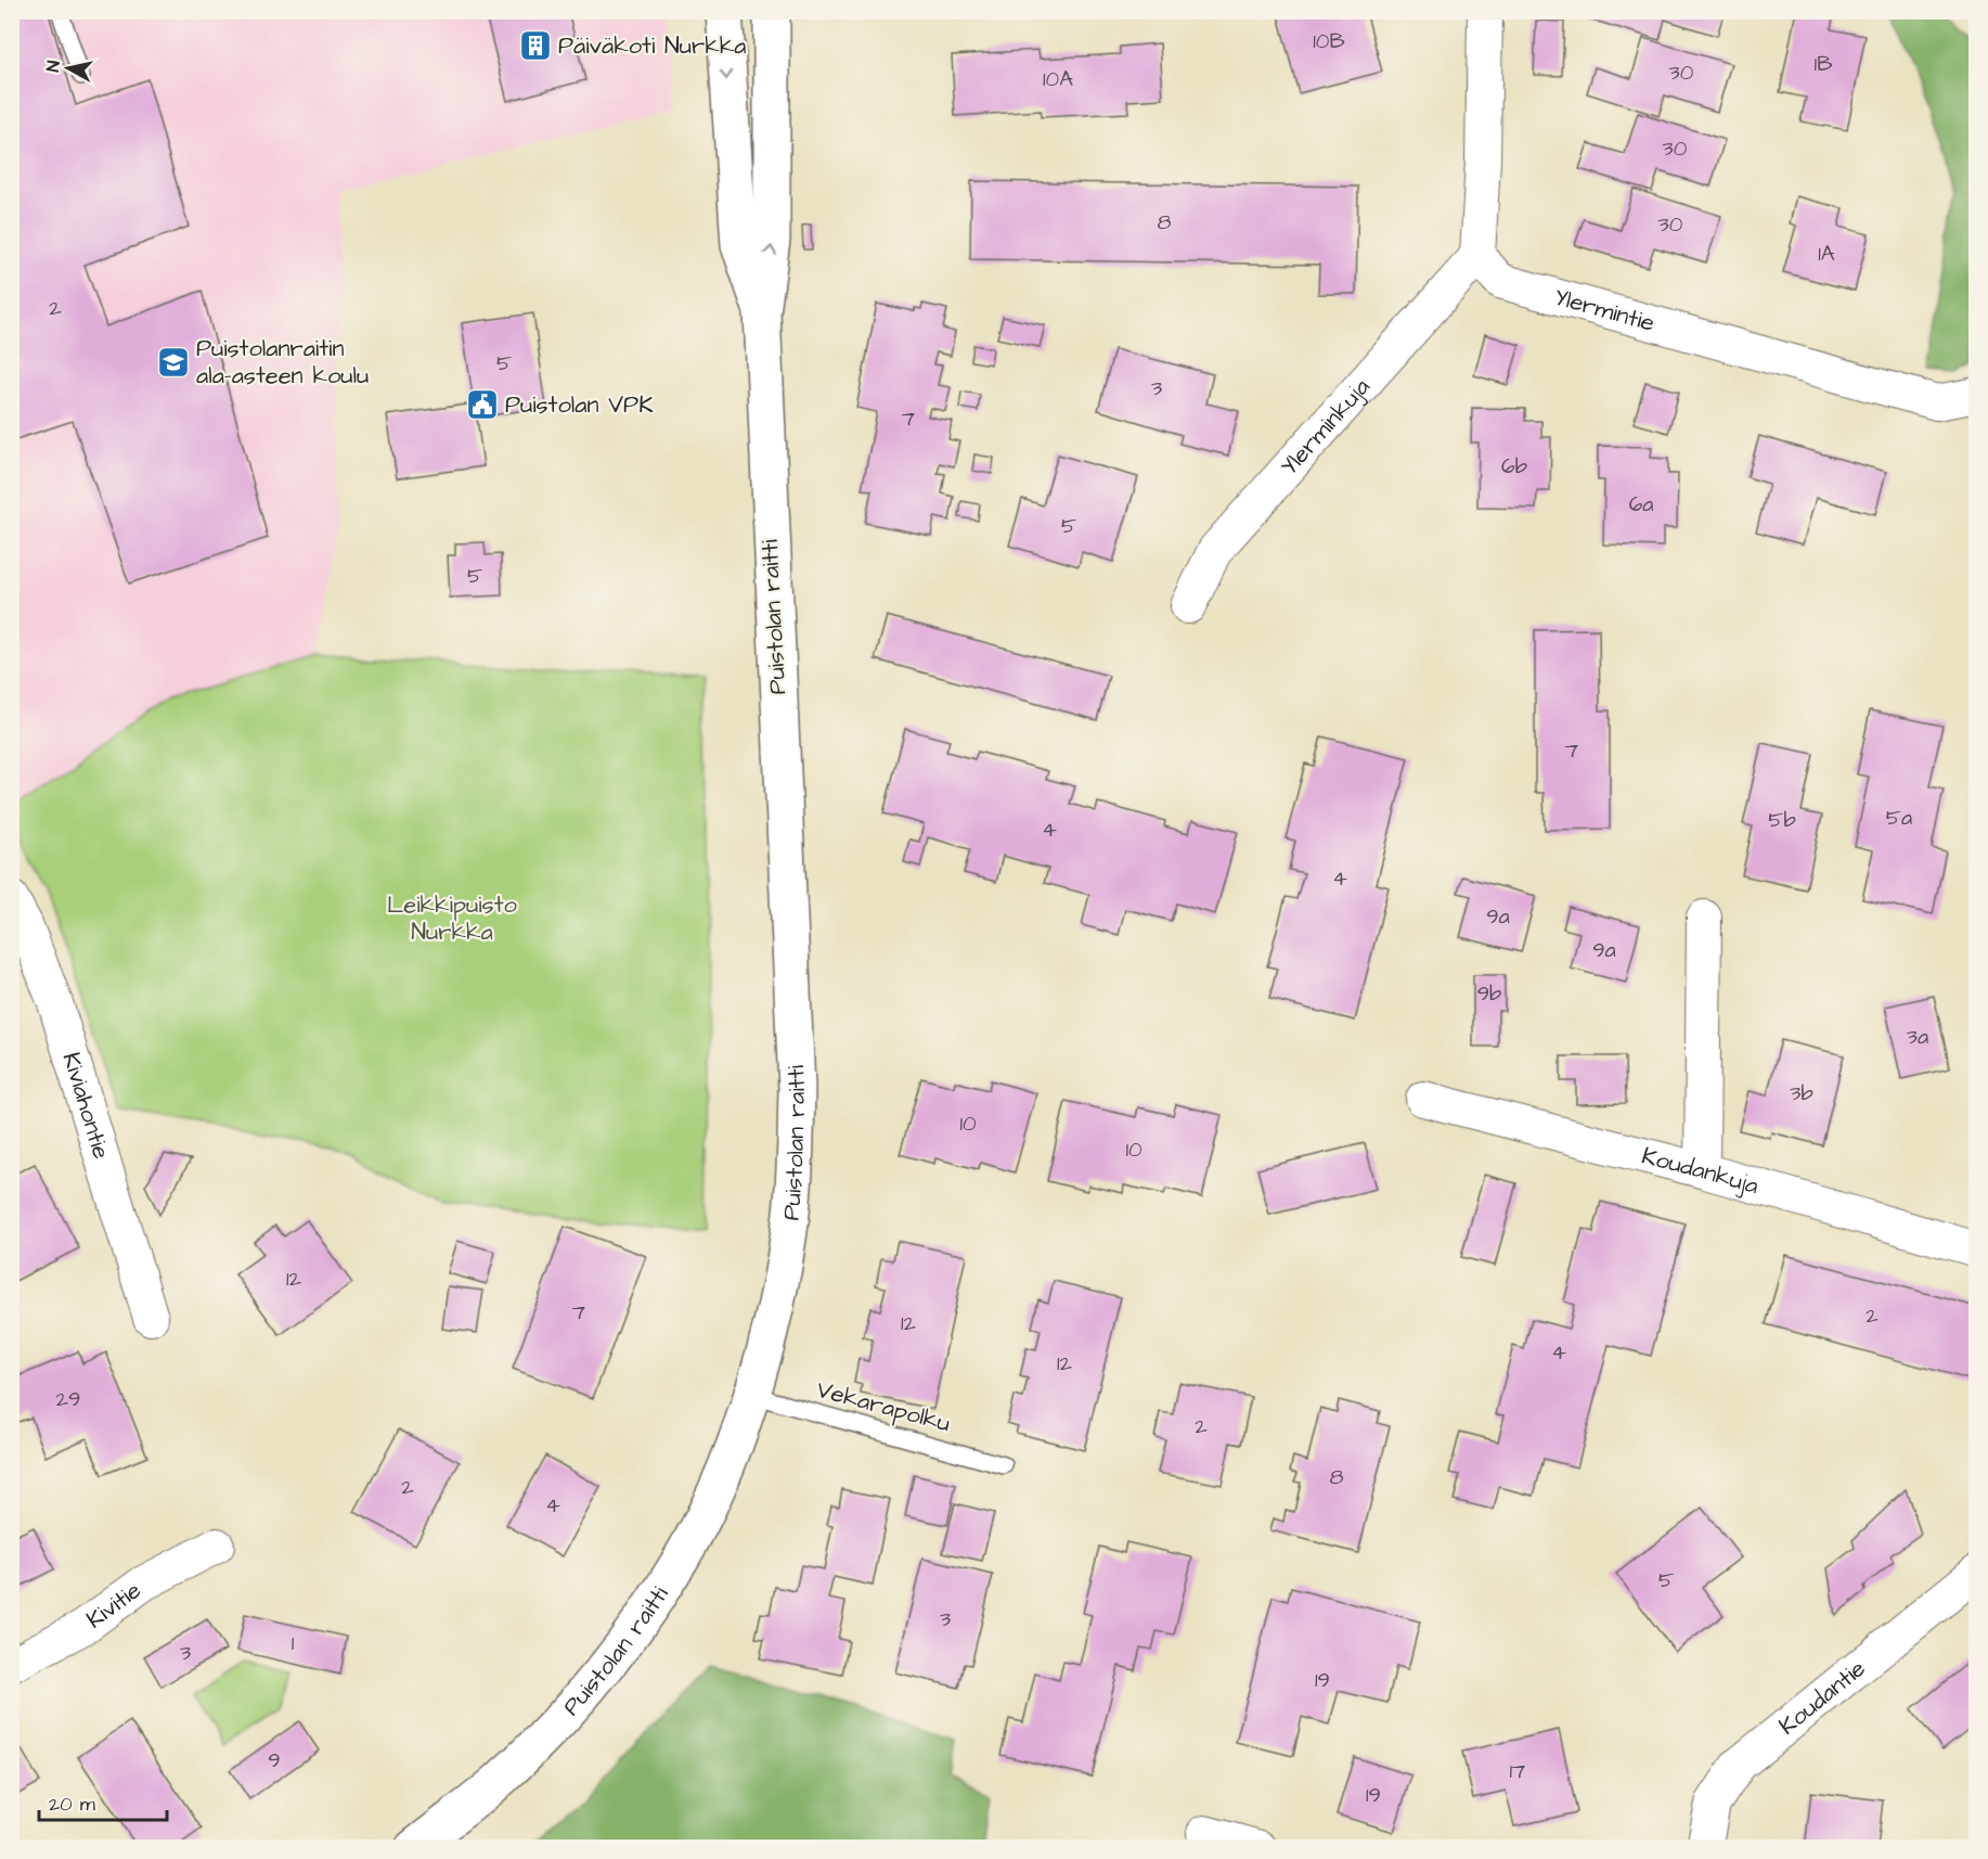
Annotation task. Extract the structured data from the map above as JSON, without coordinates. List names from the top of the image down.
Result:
{
  "streets": {
    "main road": ["Puistolan raitti"],
    "street": [
      "Ylermintie",
      "Ylerminkuja",
      "Kiviahontie",
      "Koudankuja",
      "Kivitie",
      "Koudantie"
    ],
    "lane": ["Vekarapolku"]
  },
  "crossings": [
    ["Ylermintie", "Ylerminkuja"],
    ["Puistolan raitti", "Vekarapolku"]
  ],
  "parks": ["Leikkipuisto Nurkka"],
  "places": {
    "building": ["Päiväkoti Nurkka"],
    "school or university": ["Puistolanraitin ala-asteen koulu"],
    "public building": ["Puistolan VPK"]
  },
  "house_numbers": [
    "10B",
    "1B",
    "30",
    "10A",
    "30",
    "8",
    "30",
    "1A",
    "2",
    "5",
    "3",
    "7",
    "6b",
    "6a",
    "5",
    "5",
    "7",
    "5a",
    "5b",
    "4",
    "4",
    "9a",
    "9a",
    "9b",
    "3a",
    "3b",
    "10",
    "10",
    "12",
    "7",
    "2",
    "12",
    "4",
    "12",
    "29",
    "2",
    "8",
    "2",
    "4",
    "5",
    "3",
    "1",
    "3",
    "19",
    "9",
    "17",
    "19"
  ],
  "scale_bar": "20 m",
  "north": "left"
}
